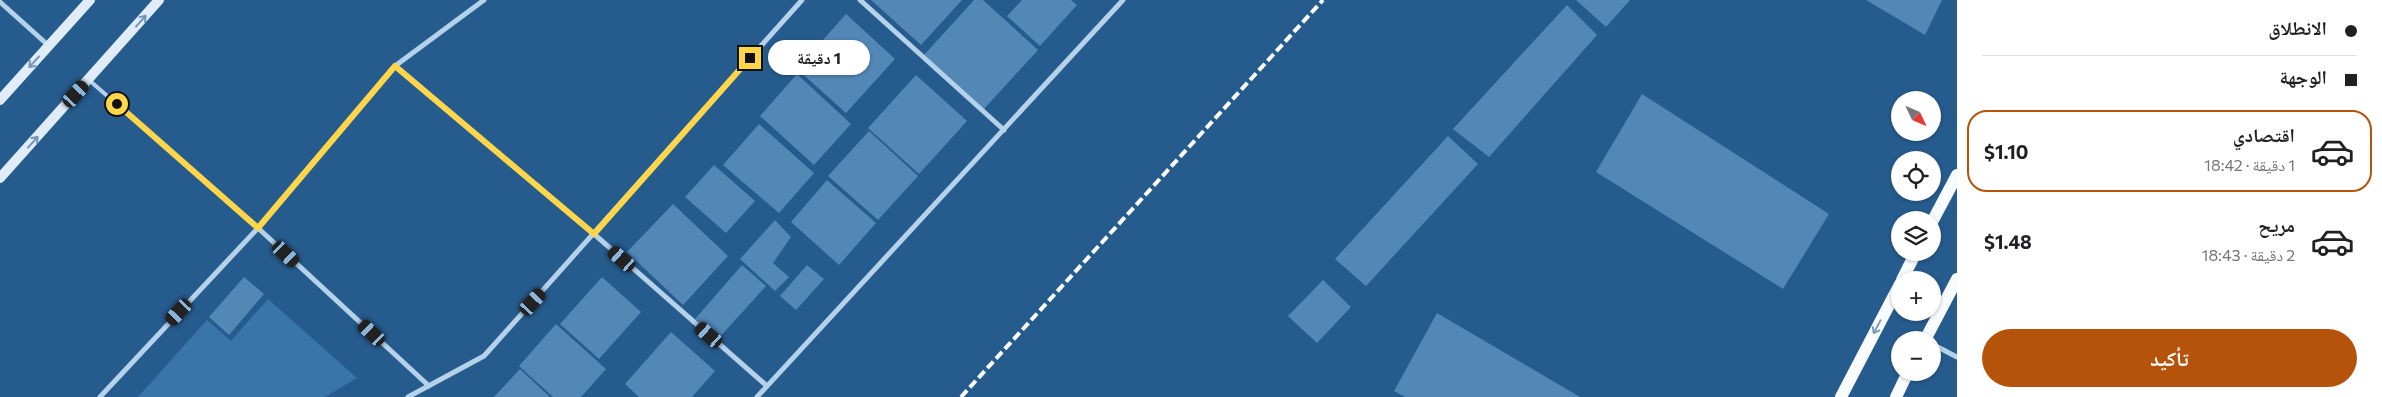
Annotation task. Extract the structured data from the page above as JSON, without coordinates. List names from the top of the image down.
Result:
{
  "north": "bottom right",
  "page": {
    "banner": ["الانطلاق", "الوجهة"],
    "bubble": "1 دقيقة",
    "map_buttons": ["+", "−"],
    "list": [
      {
        "name": "اقتصادي",
        "note": "1 دقيقة · 18:42",
        "value": "$1.10"
      },
      {
        "name": "مريح",
        "note": "2 دقيقة · 18:43",
        "value": "$1.48"
      }
    ],
    "buttons": "تأكيد"
  }
}
